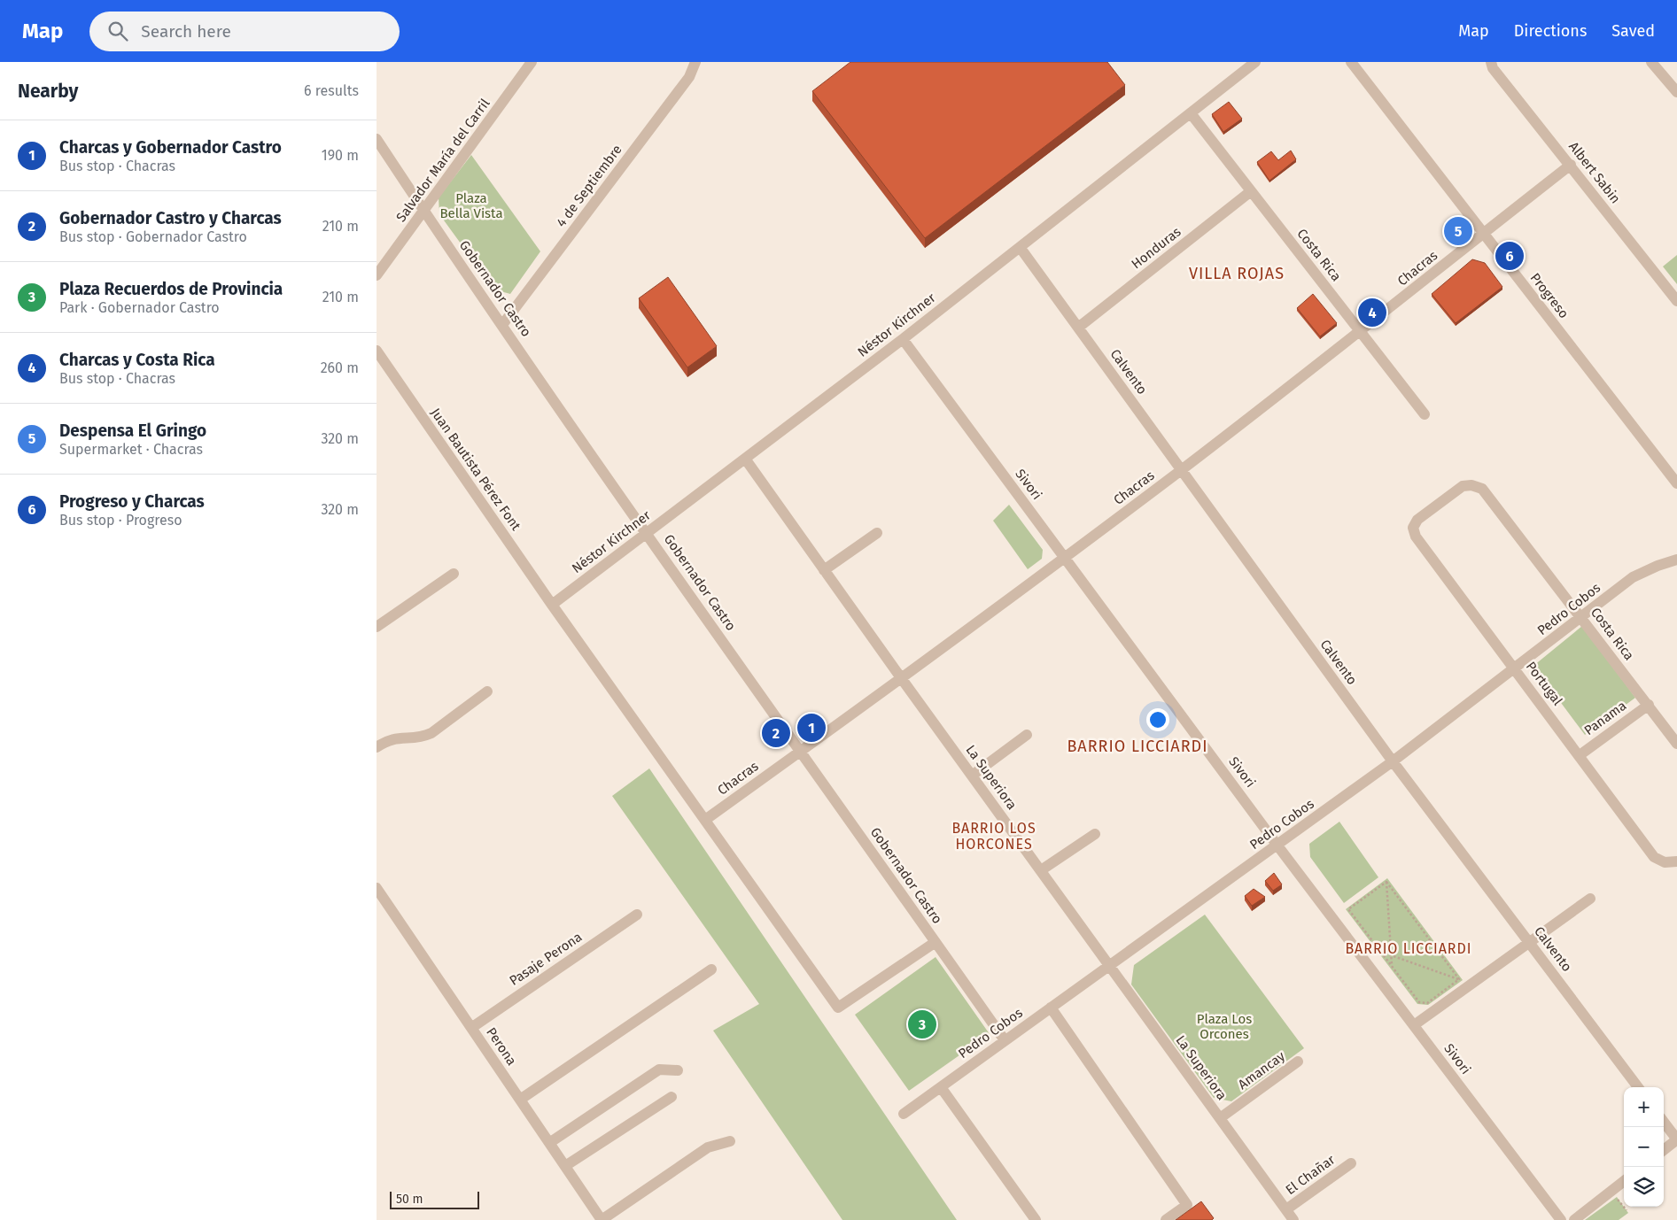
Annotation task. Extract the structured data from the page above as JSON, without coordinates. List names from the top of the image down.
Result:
{
  "streets": {
    "street": [
      "Salvador María del Carril",
      "Albert Sabin",
      "4 de Septiembre",
      "Honduras",
      "Costa Rica",
      "Chacras",
      "Gobernador Castro",
      "Progreso",
      "Néstor Kirchner",
      "Calvento",
      "Juan Bautista Pérez Font",
      "Sivori",
      "Pedro Cobos",
      "Portugal",
      "Panama",
      "La Superiora",
      "Pasaje Perona",
      "Perona",
      "Amancay",
      "El Chañar"
    ]
  },
  "crossings": [
    ["Salvador María del Carril", "Gobernador Castro"],
    ["Albert Sabin", "Chacras"],
    ["4 de Septiembre", "Gobernador Castro"],
    ["Honduras", "Costa Rica"],
    ["Honduras", "Calvento"],
    ["Costa Rica", "Chacras"],
    ["Costa Rica", "Néstor Kirchner"],
    ["Costa Rica", "Pedro Cobos"],
    ["Costa Rica", "Portugal"],
    ["Costa Rica", "Panama"],
    ["Chacras", "Gobernador Castro"],
    ["Chacras", "Progreso"],
    ["Chacras", "Calvento"],
    ["Chacras", "Juan Bautista Pérez Font"],
    ["Chacras", "Sivori"],
    ["Chacras", "La Superiora"],
    ["Gobernador Castro", "Néstor Kirchner"],
    ["Gobernador Castro", "Juan Bautista Pérez Font"],
    ["Gobernador Castro", "Pedro Cobos"],
    ["Néstor Kirchner", "Calvento"],
    ["Néstor Kirchner", "Juan Bautista Pérez Font"],
    ["Néstor Kirchner", "Sivori"],
    ["Néstor Kirchner", "La Superiora"],
    ["Calvento", "Pedro Cobos"],
    ["Sivori", "Pedro Cobos"],
    ["Pedro Cobos", "Portugal"],
    ["Pedro Cobos", "La Superiora"],
    ["Portugal", "Panama"],
    ["La Superiora", "Amancay"],
    ["La Superiora", "El Chañar"],
    ["Pasaje Perona", "Perona"]
  ],
  "districts": [
    "VILLA ROJAS",
    "BARRIO LICCIARDI",
    "BARRIO LOS HORCONES",
    "BARRIO LICCIARDI"
  ],
  "parks": ["Plaza Bella Vista", "Plaza Los Orcones"],
  "scale_bar": "50 m",
  "page": {
    "header": "Map",
    "search": "Search here",
    "nav": ["Map", "Directions", "Saved"],
    "heading": ["Nearby", "6 results"],
    "list": [
      {
        "mark": "1",
        "name": "Charcas y Gobernador Castro",
        "note": "Bus stop · Chacras",
        "value": "190 m"
      },
      {
        "mark": "2",
        "name": "Gobernador Castro y Charcas",
        "note": "Bus stop · Gobernador Castro",
        "value": "210 m"
      },
      {
        "mark": "3",
        "name": "Plaza Recuerdos de Provincia",
        "note": "Park · Gobernador Castro",
        "value": "210 m"
      },
      {
        "mark": "4",
        "name": "Charcas y Costa Rica",
        "note": "Bus stop · Chacras",
        "value": "260 m"
      },
      {
        "mark": "5",
        "name": "Despensa El Gringo",
        "note": "Supermarket · Chacras",
        "value": "320 m"
      },
      {
        "mark": "6",
        "name": "Progreso y Charcas",
        "note": "Bus stop · Progreso",
        "value": "320 m"
      }
    ],
    "pins": [
      "5",
      "6",
      "4",
      "1",
      "2",
      "3"
    ],
    "map_buttons": ["+", "−"],
    "scale": "50 m"
  }
}
